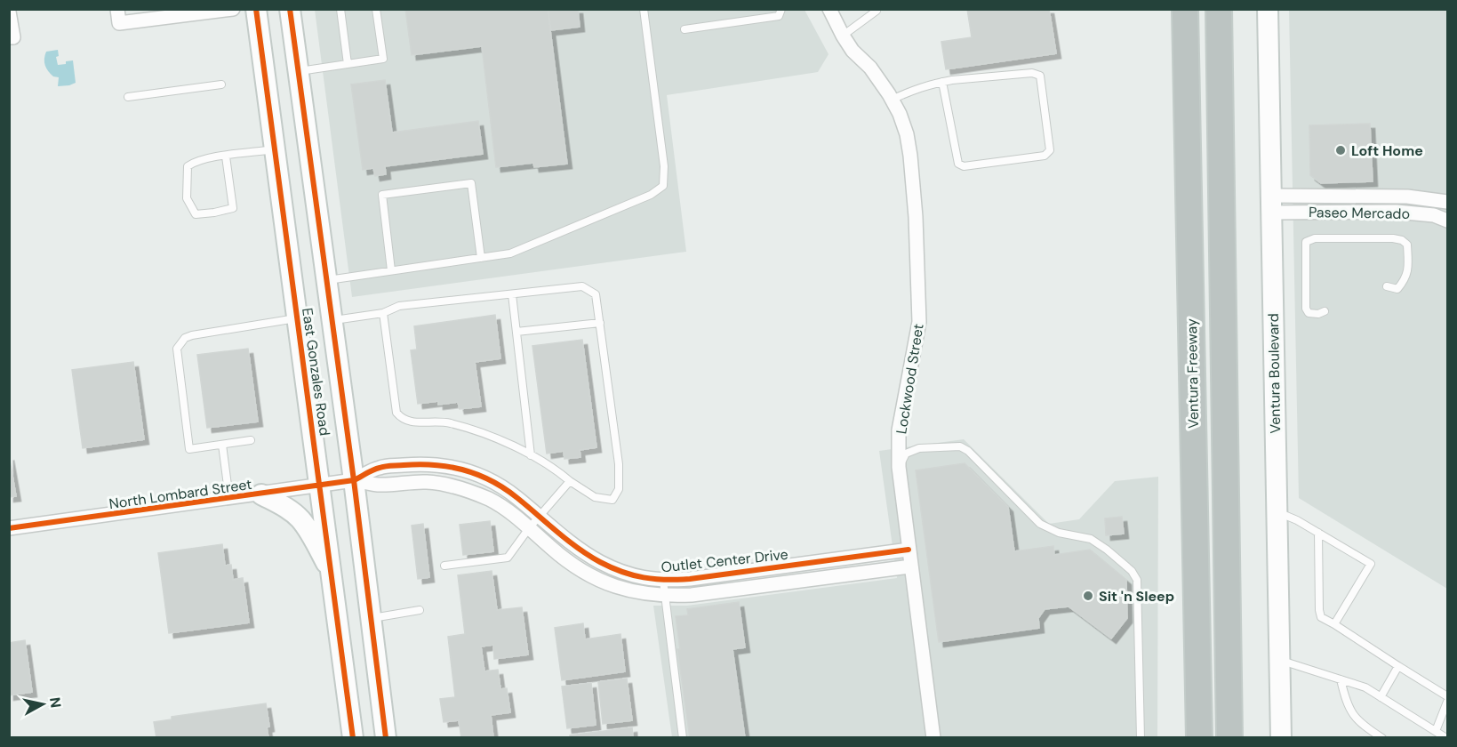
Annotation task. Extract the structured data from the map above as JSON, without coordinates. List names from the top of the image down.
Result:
{
  "streets": {
    "highway": ["Ventura Freeway"],
    "main road": ["East Gonzales Road", "Ventura Boulevard"],
    "street": [
      "Paseo Mercado",
      "Lockwood Street",
      "North Lombard Street",
      "Outlet Center Drive"
    ]
  },
  "crossings": [
    ["Paseo Mercado", "Ventura Boulevard"],
    ["East Gonzales Road", "North Lombard Street"],
    ["East Gonzales Road", "Outlet Center Drive"],
    ["Lockwood Street", "Outlet Center Drive"],
    ["North Lombard Street", "Outlet Center Drive"]
  ],
  "places": ["Loft Home", "Sit 'n Sleep"],
  "north": "right"
}
